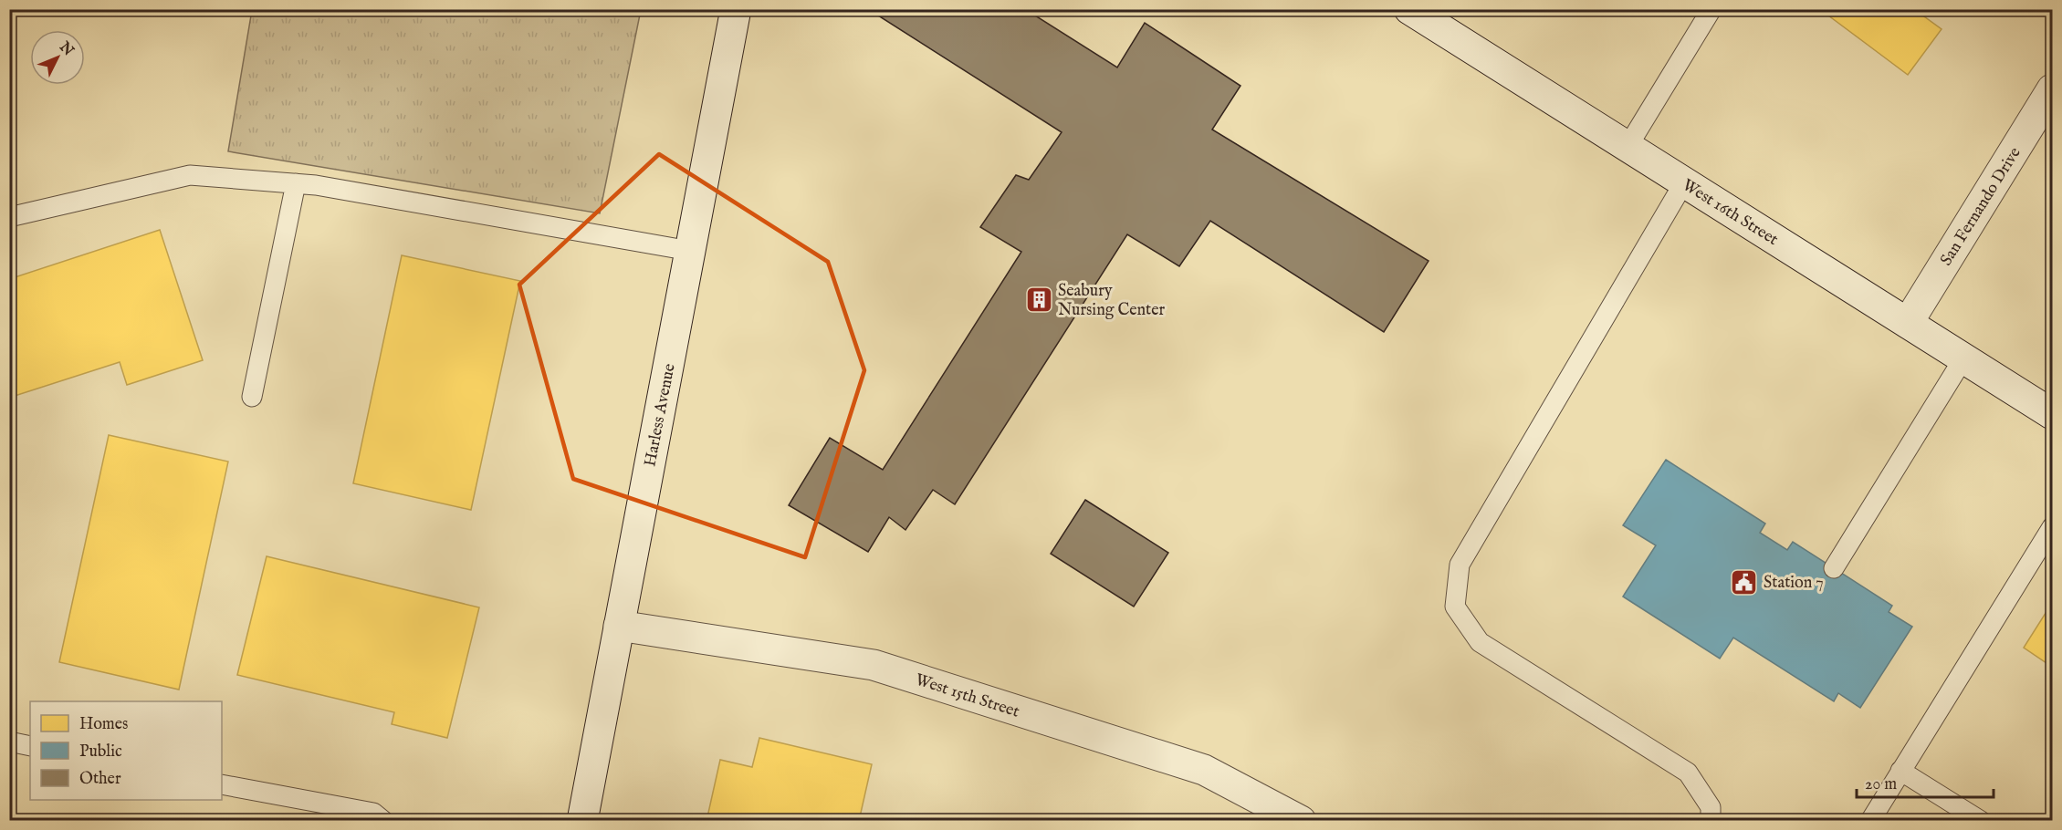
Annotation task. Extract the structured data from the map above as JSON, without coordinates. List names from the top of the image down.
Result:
{
  "streets": {
    "main road": [
      "San Fernando Drive",
      "West 16th Street",
      "Harless Avenue",
      "West 15th Street"
    ]
  },
  "crossings": [
    ["San Fernando Drive", "West 16th Street"],
    ["Harless Avenue", "West 15th Street"]
  ],
  "places": {
    "building": ["Seabury Nursing Center"],
    "public building": ["Station 7"]
  },
  "legend": ["Homes", "Public", "Other"],
  "scale_bar": "20 m",
  "north": "top right"
}
